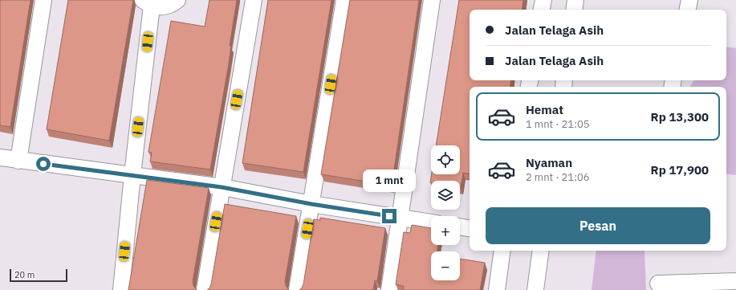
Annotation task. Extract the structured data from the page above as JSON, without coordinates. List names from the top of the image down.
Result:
{
  "scale_bar": "20 m",
  "page": {
    "banner": ["Jalan Telaga Asih", "Jalan Telaga Asih"],
    "list": [
      {
        "name": "Hemat",
        "note": "1 mnt · 21:05",
        "value": "Rp 13,300"
      },
      {
        "name": "Nyaman",
        "note": "2 mnt · 21:06",
        "value": "Rp 17,900"
      }
    ],
    "map_buttons": ["+", "−"],
    "bubble": "1 mnt",
    "buttons": "Pesan",
    "scale": "20 m"
  }
}
